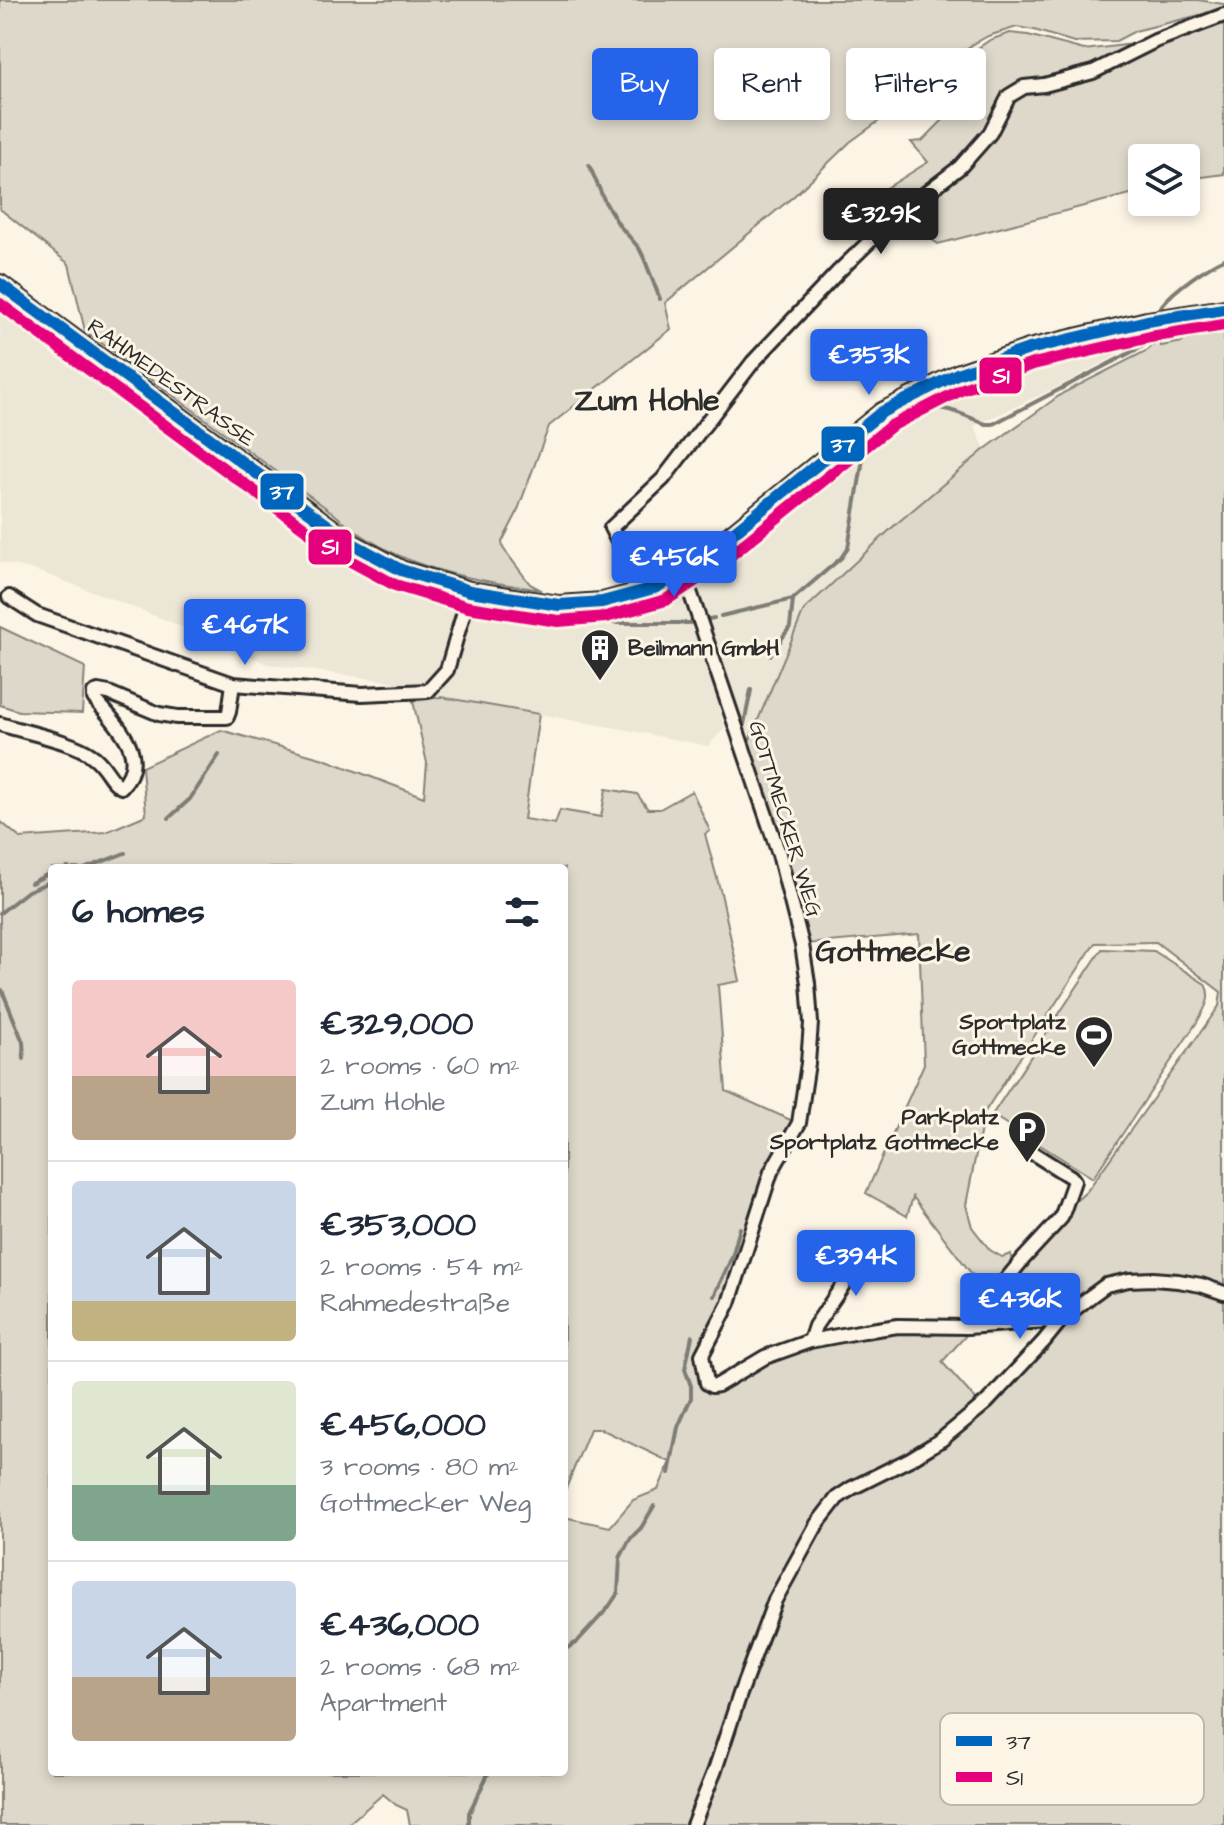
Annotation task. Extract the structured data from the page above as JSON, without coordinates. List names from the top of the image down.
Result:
{
  "streets": {
    "main road": ["RAHMEDESTRASSE"],
    "street": ["GOTTMECKER WEG"]
  },
  "crossings": [
    ["RAHMEDESTRASSE", "GOTTMECKER WEG"]
  ],
  "districts": ["Zum Hohle", "Gottmecke"],
  "places": {
    "building": ["Beilmann GmbH"],
    "sports": ["Sportplatz Gottmecke"],
    "parking": ["Parkplatz Sportplatz Gottmecke"]
  },
  "lines": ["transit line 37", "transit line S1"],
  "legend": ["37", "S1"],
  "page": {
    "chip": ["Buy", "Rent", "Filters"],
    "price": [
      "€329K",
      "€353K",
      "€456K",
      "€467K",
      "€394K",
      "€436K"
    ],
    "heading": "6 homes",
    "list": [
      {
        "name": "€329,000",
        "note": "2 rooms · 60 m² · Zum Hohle"
      },
      {
        "name": "€353,000",
        "note": "2 rooms · 54 m² · Rahmedestraße"
      },
      {
        "name": "€456,000",
        "note": "3 rooms · 80 m² · Gottmecker Weg"
      },
      {
        "name": "€436,000",
        "note": "2 rooms · 68 m² · Apartment"
      }
    ]
  }
}
